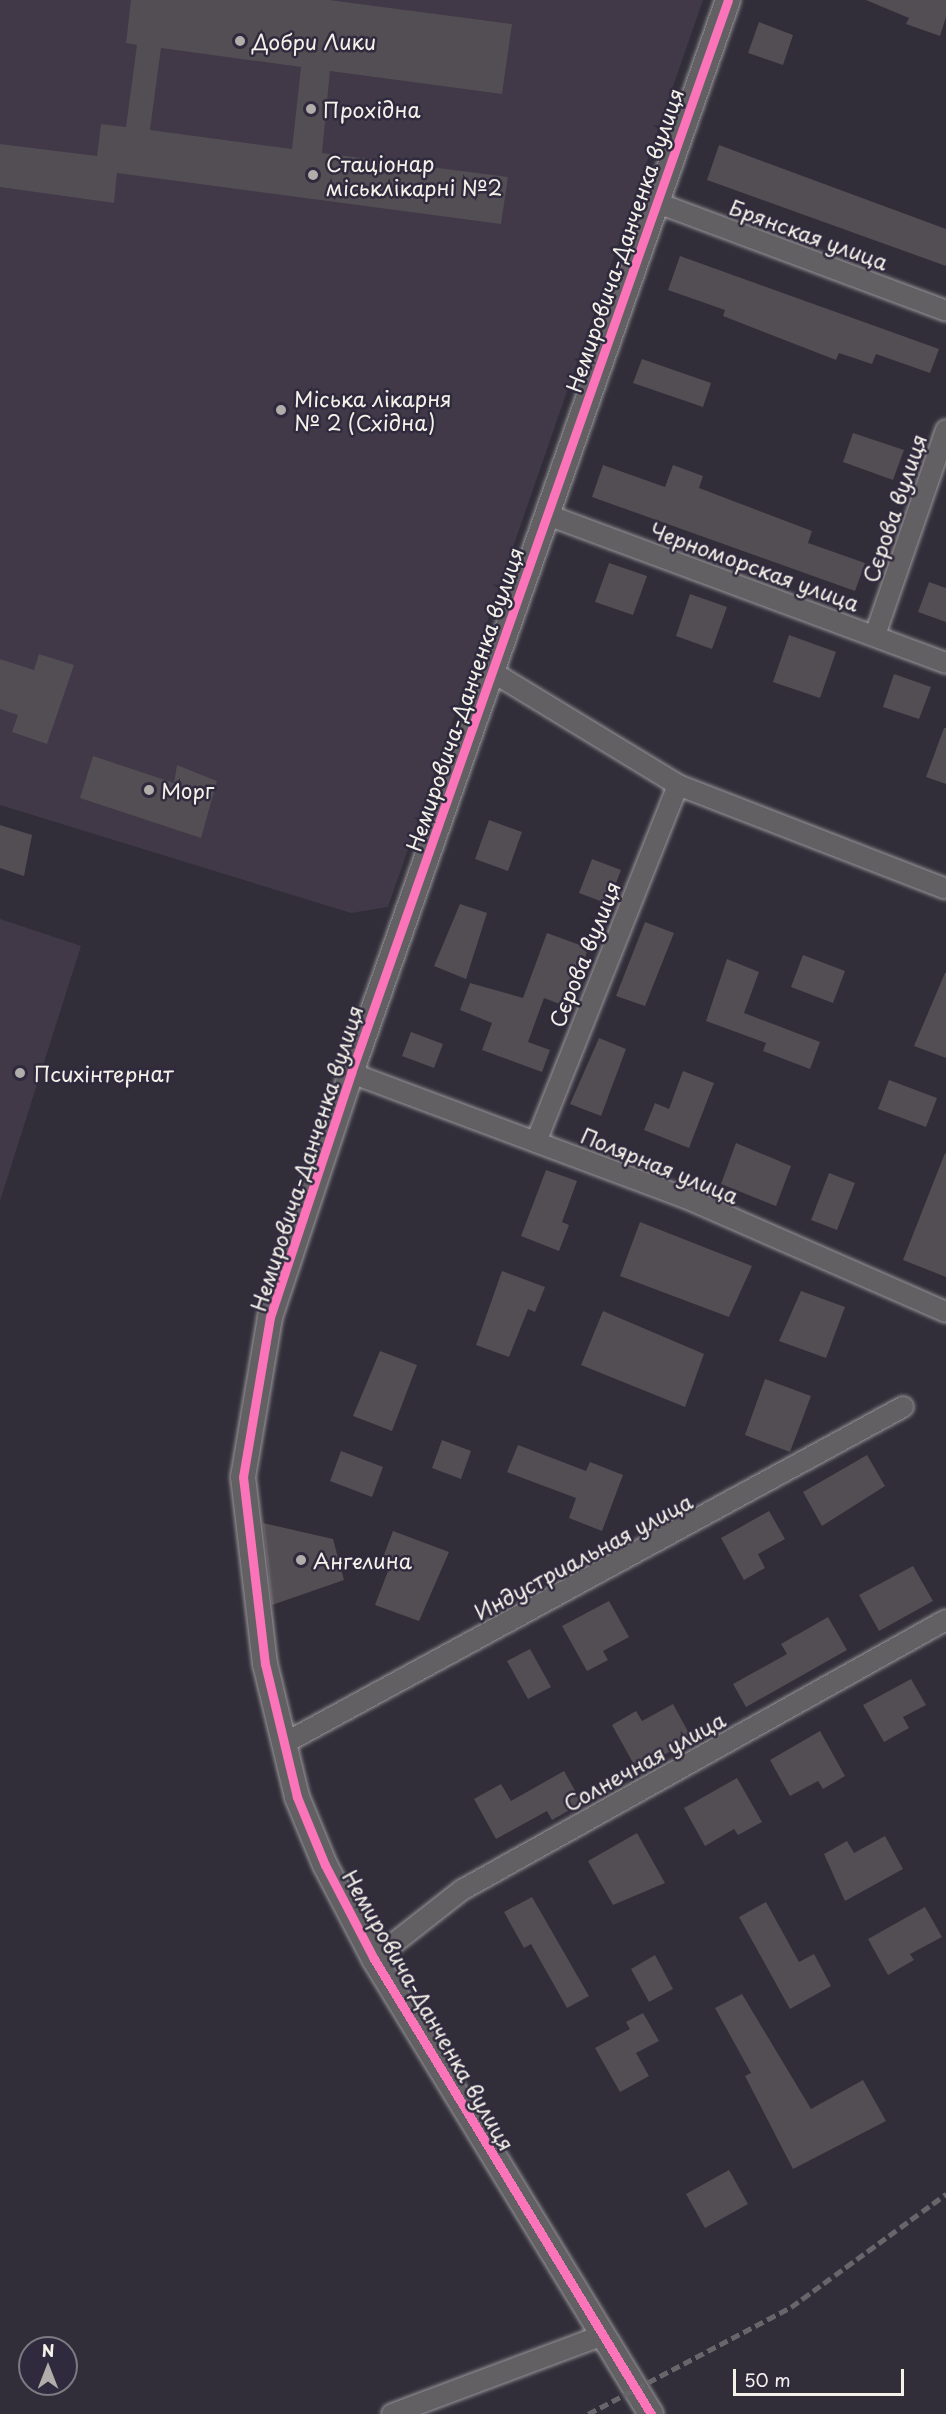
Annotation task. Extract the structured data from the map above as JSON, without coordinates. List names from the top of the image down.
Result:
{
  "streets": {
    "street": [
      "Брянская улица",
      "Немировича-Данченка вулиця",
      "Сєрова вулиця",
      "Черноморская улица",
      "Полярная улица",
      "Индустриальная улица",
      "Солнечная улица"
    ]
  },
  "crossings": [
    ["Брянская улица", "Немировича-Данченка вулиця"],
    ["Немировича-Данченка вулиця", "Черноморская улица"],
    ["Немировича-Данченка вулиця", "Полярная улица"],
    ["Немировича-Данченка вулиця", "Индустриальная улица"],
    ["Немировича-Данченка вулиця", "Солнечная улица"],
    ["Сєрова вулиця", "Черноморская улица"],
    ["Сєрова вулиця", "Полярная улица"]
  ],
  "places": [
    "Добри Лики",
    "Прохідна",
    "Стаціонар міськлікарні №2",
    "Міська лікарня № 2 (Східна)",
    "Морг",
    "Психінтернат",
    "Ангелина"
  ],
  "scale_bar": "50 m",
  "north": "top"
}
